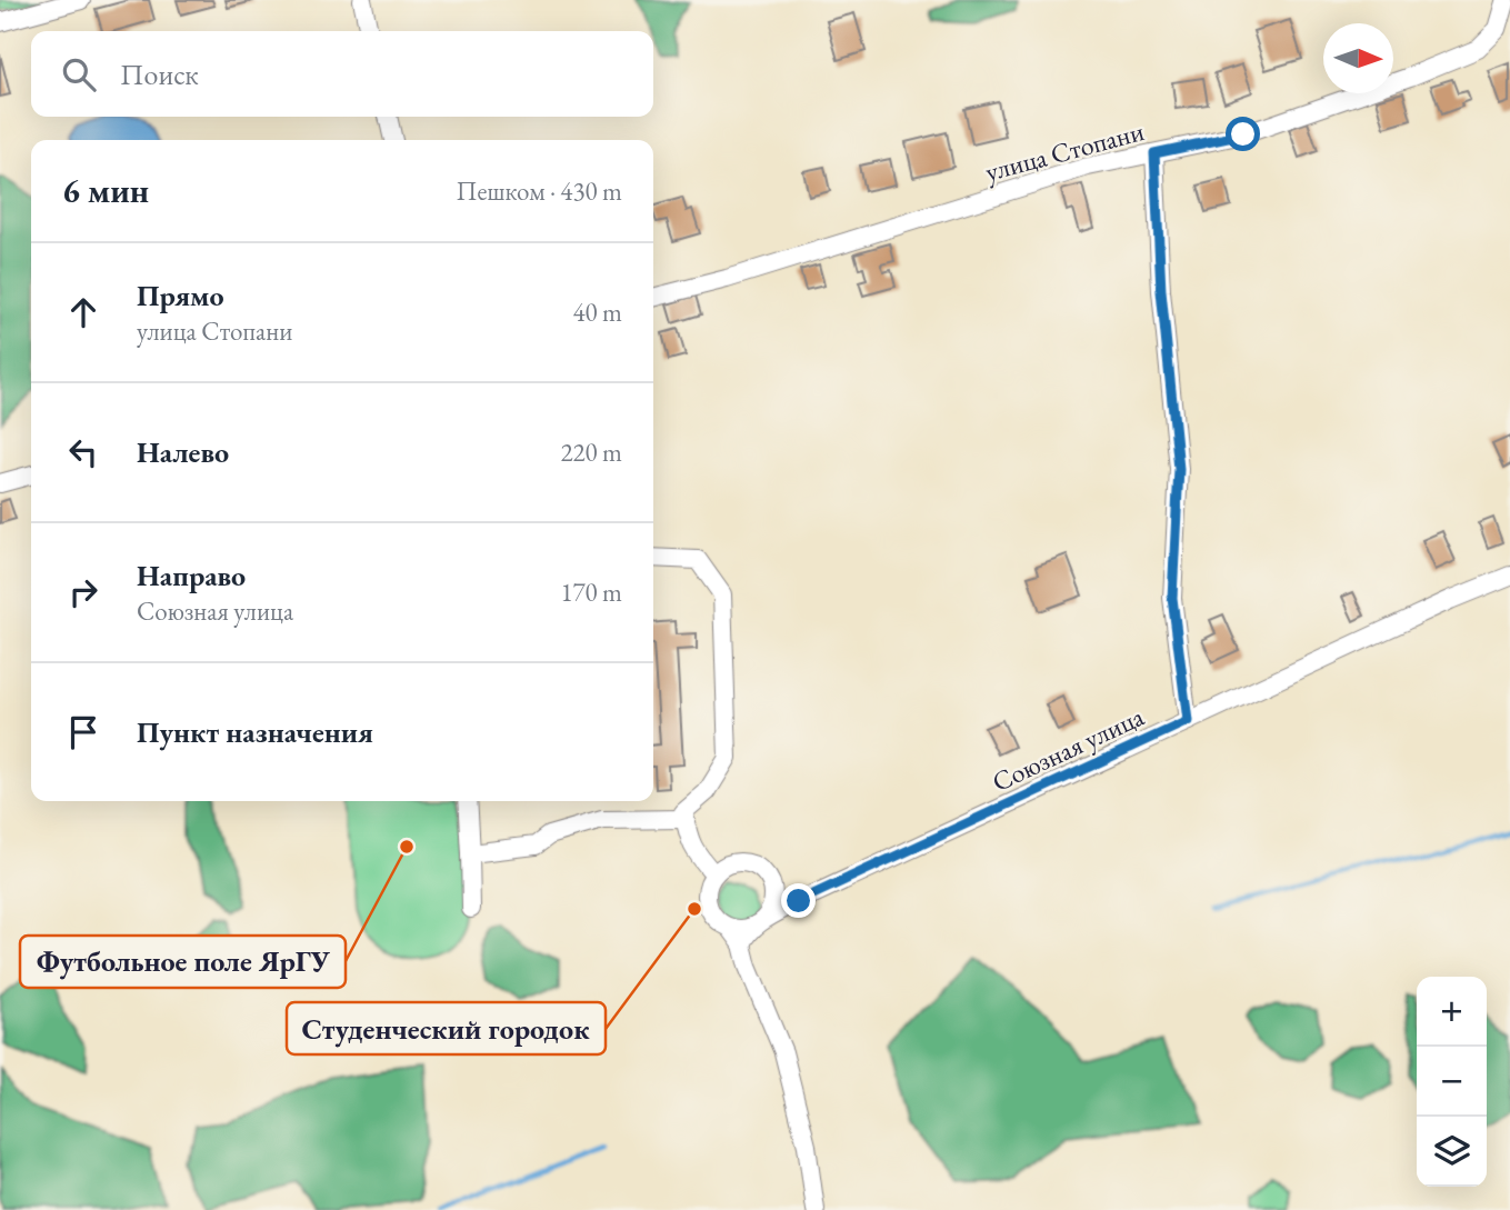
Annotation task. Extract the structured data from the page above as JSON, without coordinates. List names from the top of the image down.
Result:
{
  "streets": {
    "street": ["улица Стопани", "Союзная улица"]
  },
  "places": ["Футбольное поле ЯрГУ", "Студенческий городок"],
  "north": "right",
  "page": {
    "search": "Поиск",
    "heading": ["6 мин", "Пешком · 430 m"],
    "list": [
      ["Прямо", "улица Стопани", "40 m"],
      ["Налево", "220 m"],
      ["Направо", "Союзная улица", "170 m"],
      "Пункт назначения"
    ],
    "map_buttons": ["+", "−"]
  }
}
